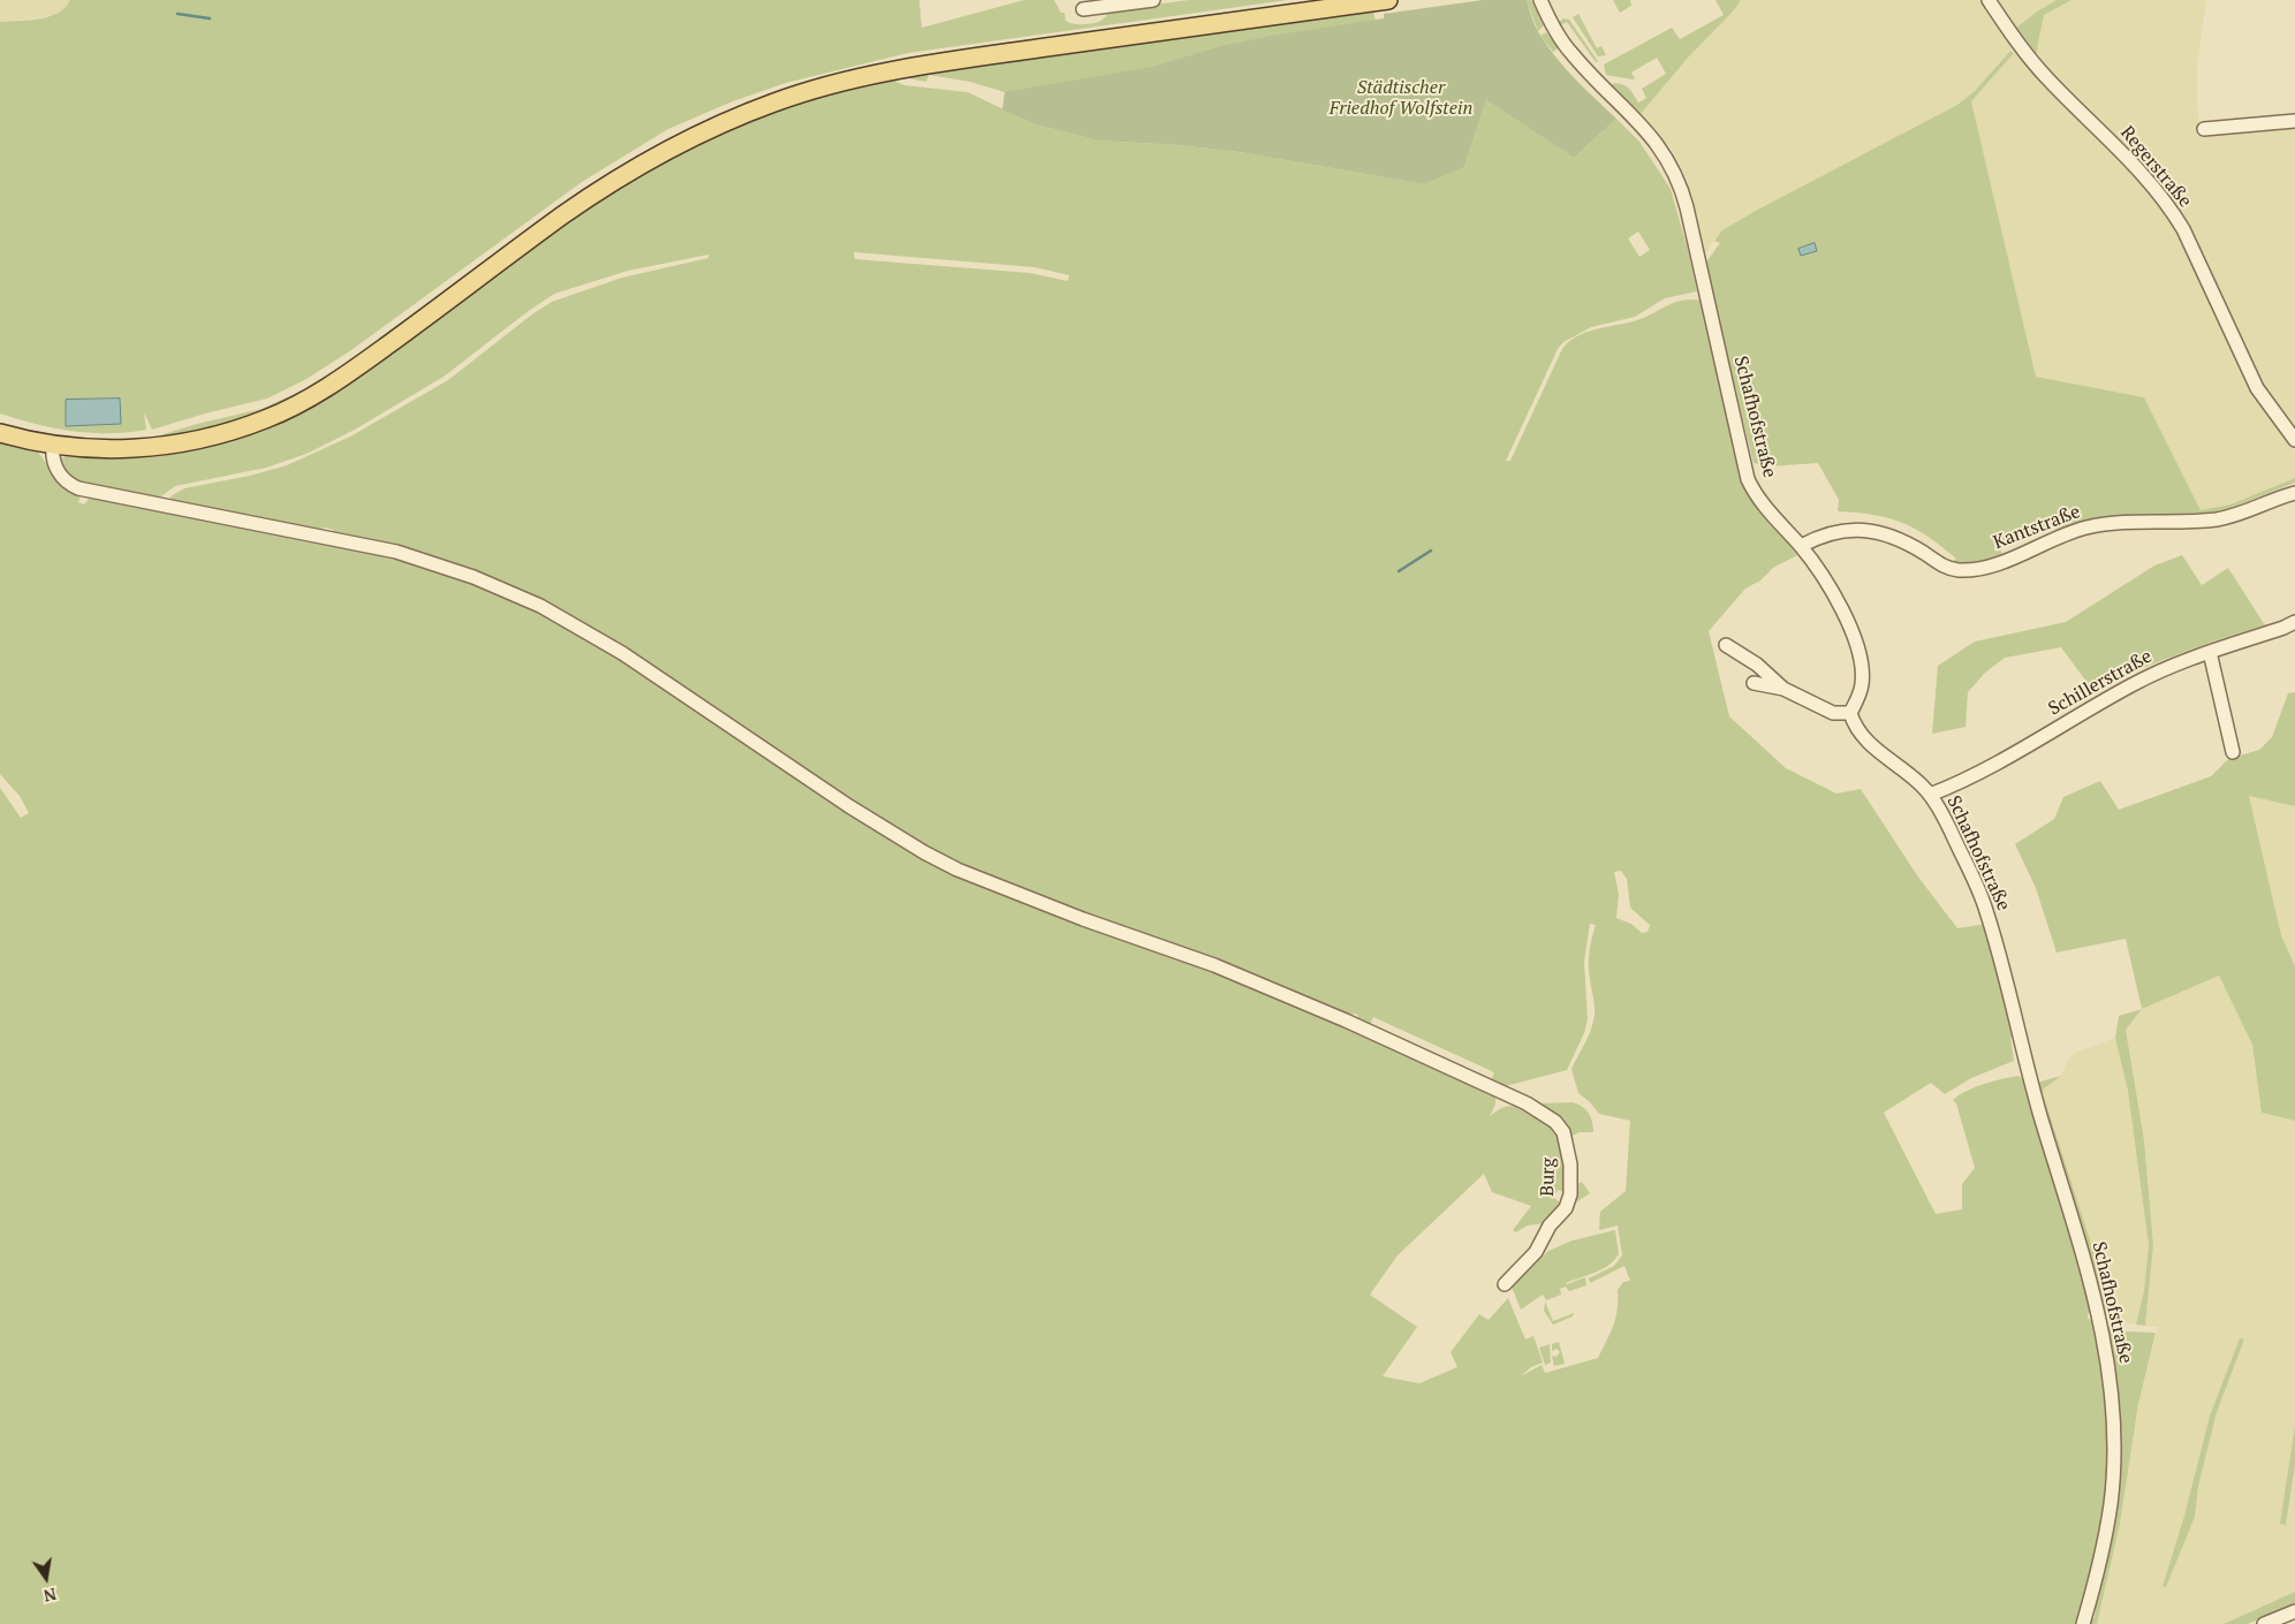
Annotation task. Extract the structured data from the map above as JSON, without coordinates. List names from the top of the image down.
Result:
{
  "streets": {
    "street": [
      "Regerstraße",
      "Schafhofstraße",
      "Kantstraße",
      "Schillerstraße",
      "Burg"
    ]
  },
  "crossings": [
    ["Schafhofstraße", "Kantstraße"],
    ["Schafhofstraße", "Schillerstraße"]
  ],
  "parks": ["Städtischer Friedhof Wolfstein"],
  "north": "bottom"
}
